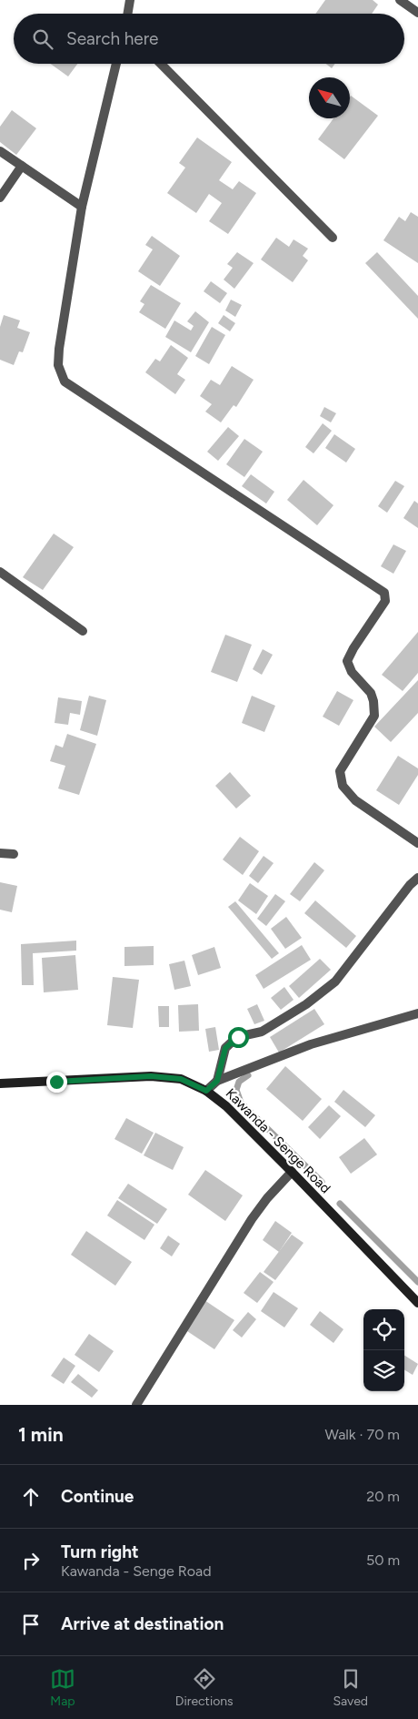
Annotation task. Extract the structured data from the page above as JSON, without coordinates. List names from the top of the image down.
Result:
{
  "streets": {
    "street": ["Kawanda - Senge Road"]
  },
  "north": "top left",
  "page": {
    "search": "Search here",
    "heading": ["1 min", "Walk · 70 m"],
    "list": [
      ["Continue", "20 m"],
      ["Turn right", "Kawanda - Senge Road", "50 m"],
      "Arrive at destination"
    ],
    "nav": ["Map", "Directions", "Saved"]
  }
}
